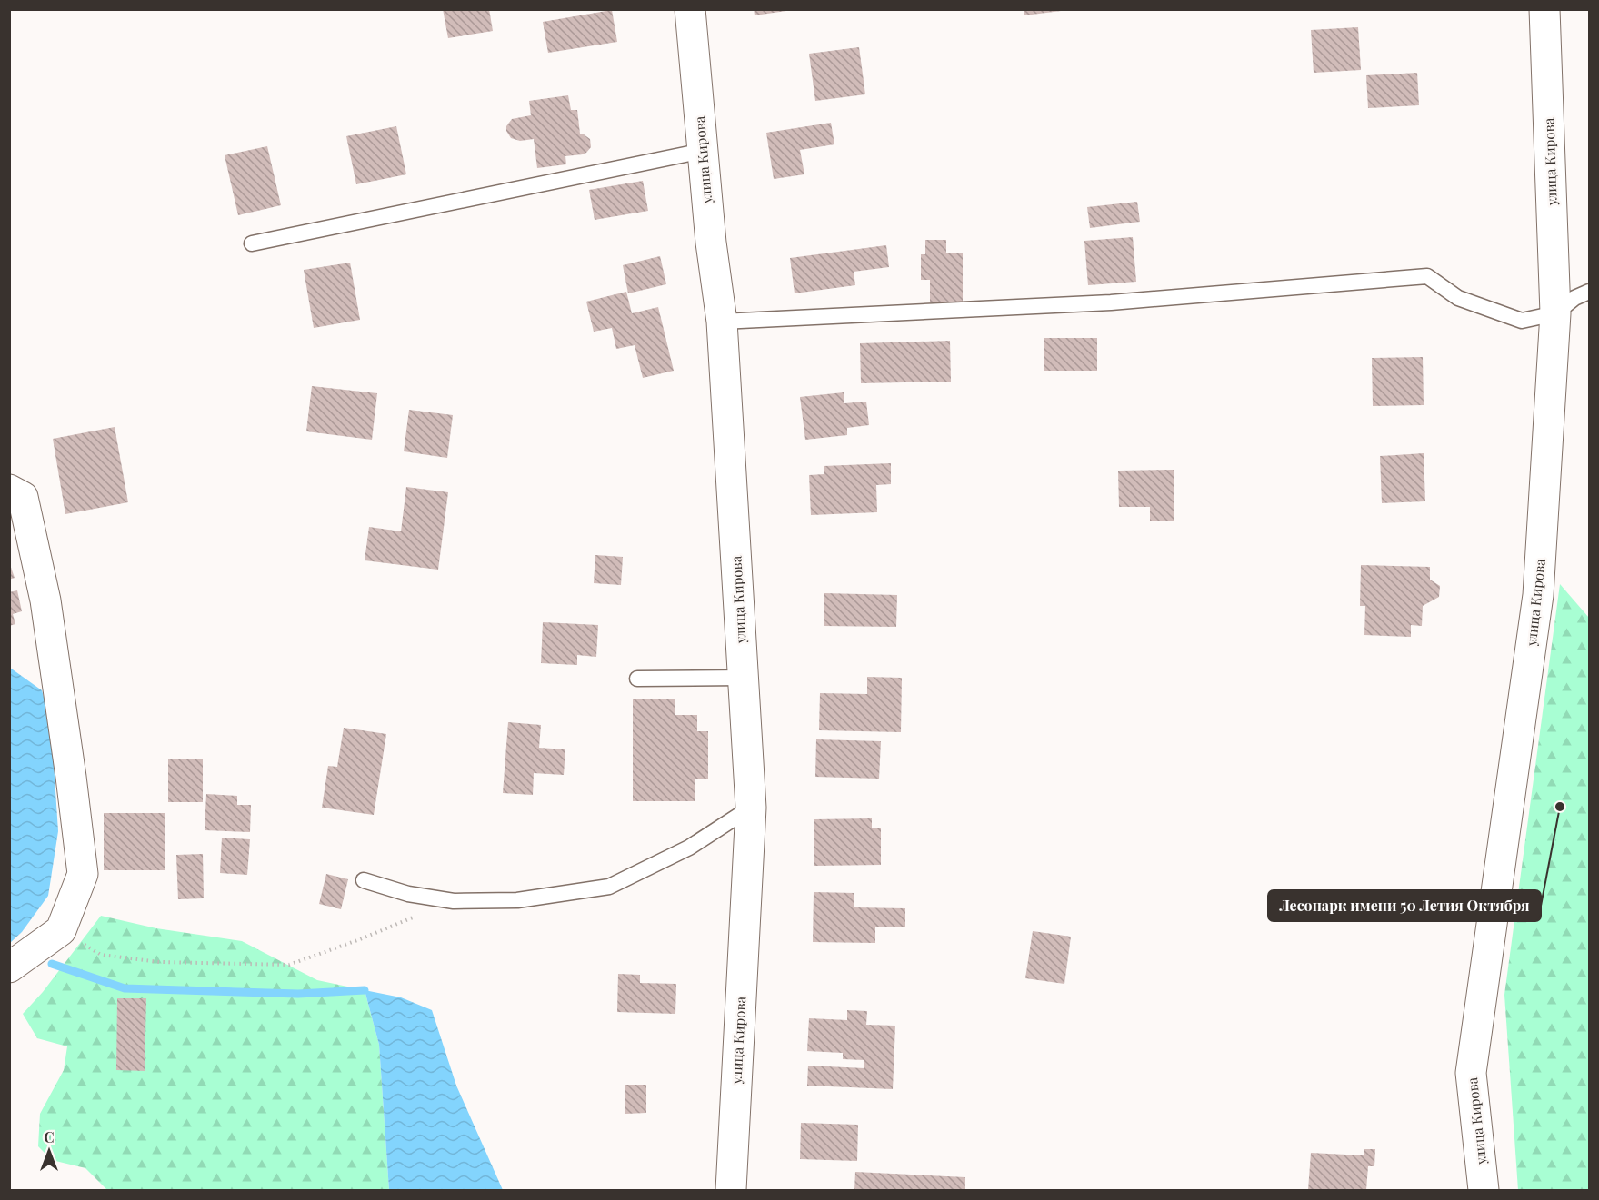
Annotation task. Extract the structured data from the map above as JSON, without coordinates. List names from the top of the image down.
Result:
{
  "streets": {
    "street": ["улица Кирова"]
  },
  "places": ["Лесопарк имени 50 Летия Октября"],
  "north": "top"
}
